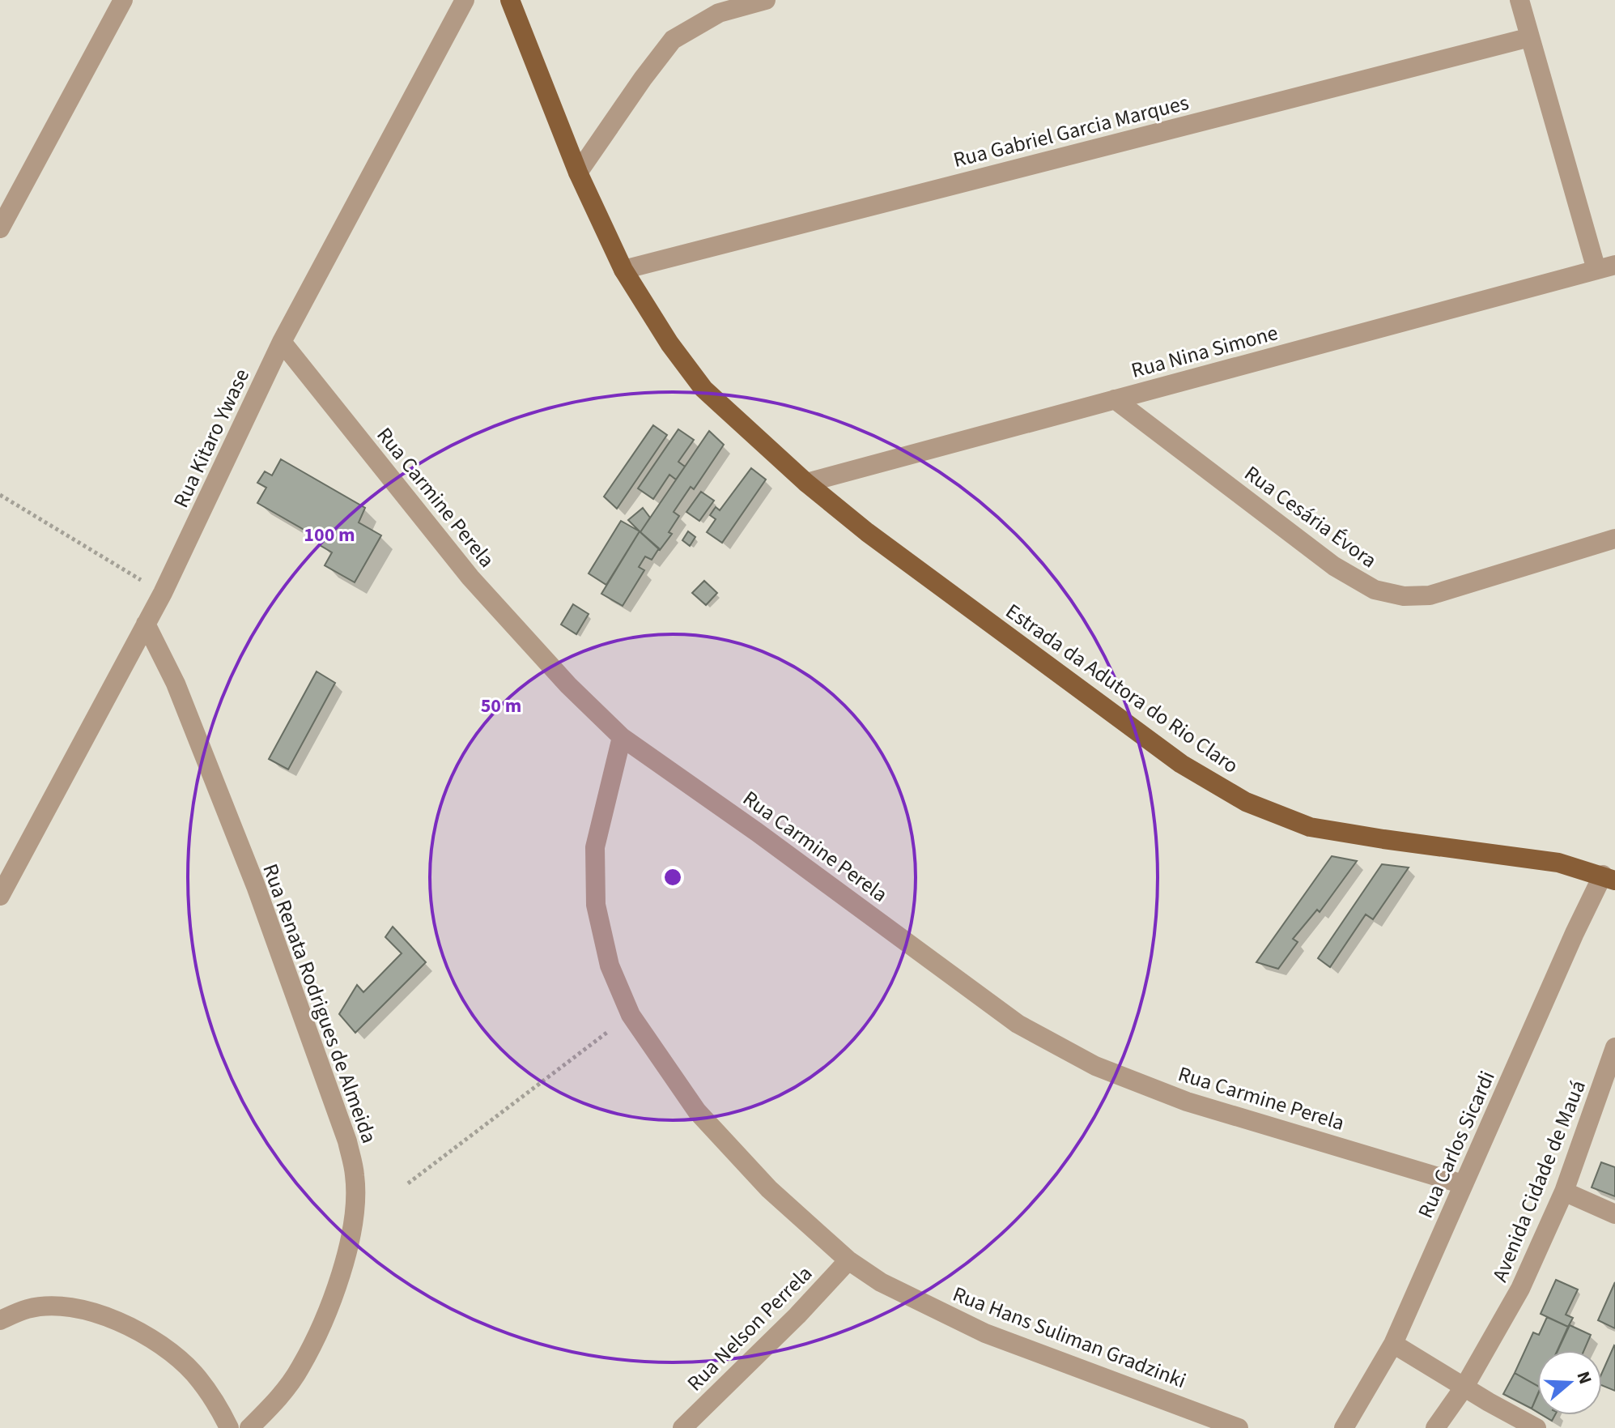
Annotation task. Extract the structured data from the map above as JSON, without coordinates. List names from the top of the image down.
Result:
{
  "streets": {
    "main road": ["Estrada da Adutora do Rio Claro"],
    "street": [
      "Rua Gabriel Garcia Marques",
      "Rua Nina Simone",
      "Rua Kitaro Ywase",
      "Rua Carmine Perela",
      "Rua Cesária Évora",
      "Rua Renata Rodrigues de Almeida",
      "Rua Carlos Sicardi",
      "Avenida Cidade de Mauá",
      "Rua Nelson Perrela",
      "Rua Hans Suliman Gradzinki"
    ]
  },
  "crossings": [
    ["Rua Gabriel Garcia Marques", "Estrada da Adutora do Rio Claro"],
    ["Rua Nina Simone", "Rua Cesária Évora"],
    ["Rua Nina Simone", "Estrada da Adutora do Rio Claro"],
    ["Rua Kitaro Ywase", "Rua Carmine Perela"],
    ["Rua Kitaro Ywase", "Rua Renata Rodrigues de Almeida"],
    ["Rua Carmine Perela", "Rua Carlos Sicardi"],
    ["Rua Carmine Perela", "Rua Hans Suliman Gradzinki"],
    ["Estrada da Adutora do Rio Claro", "Rua Carlos Sicardi"],
    ["Rua Nelson Perrela", "Rua Hans Suliman Gradzinki"]
  ],
  "north": "right",
  "rings": ["100 m", "50 m"]
}
